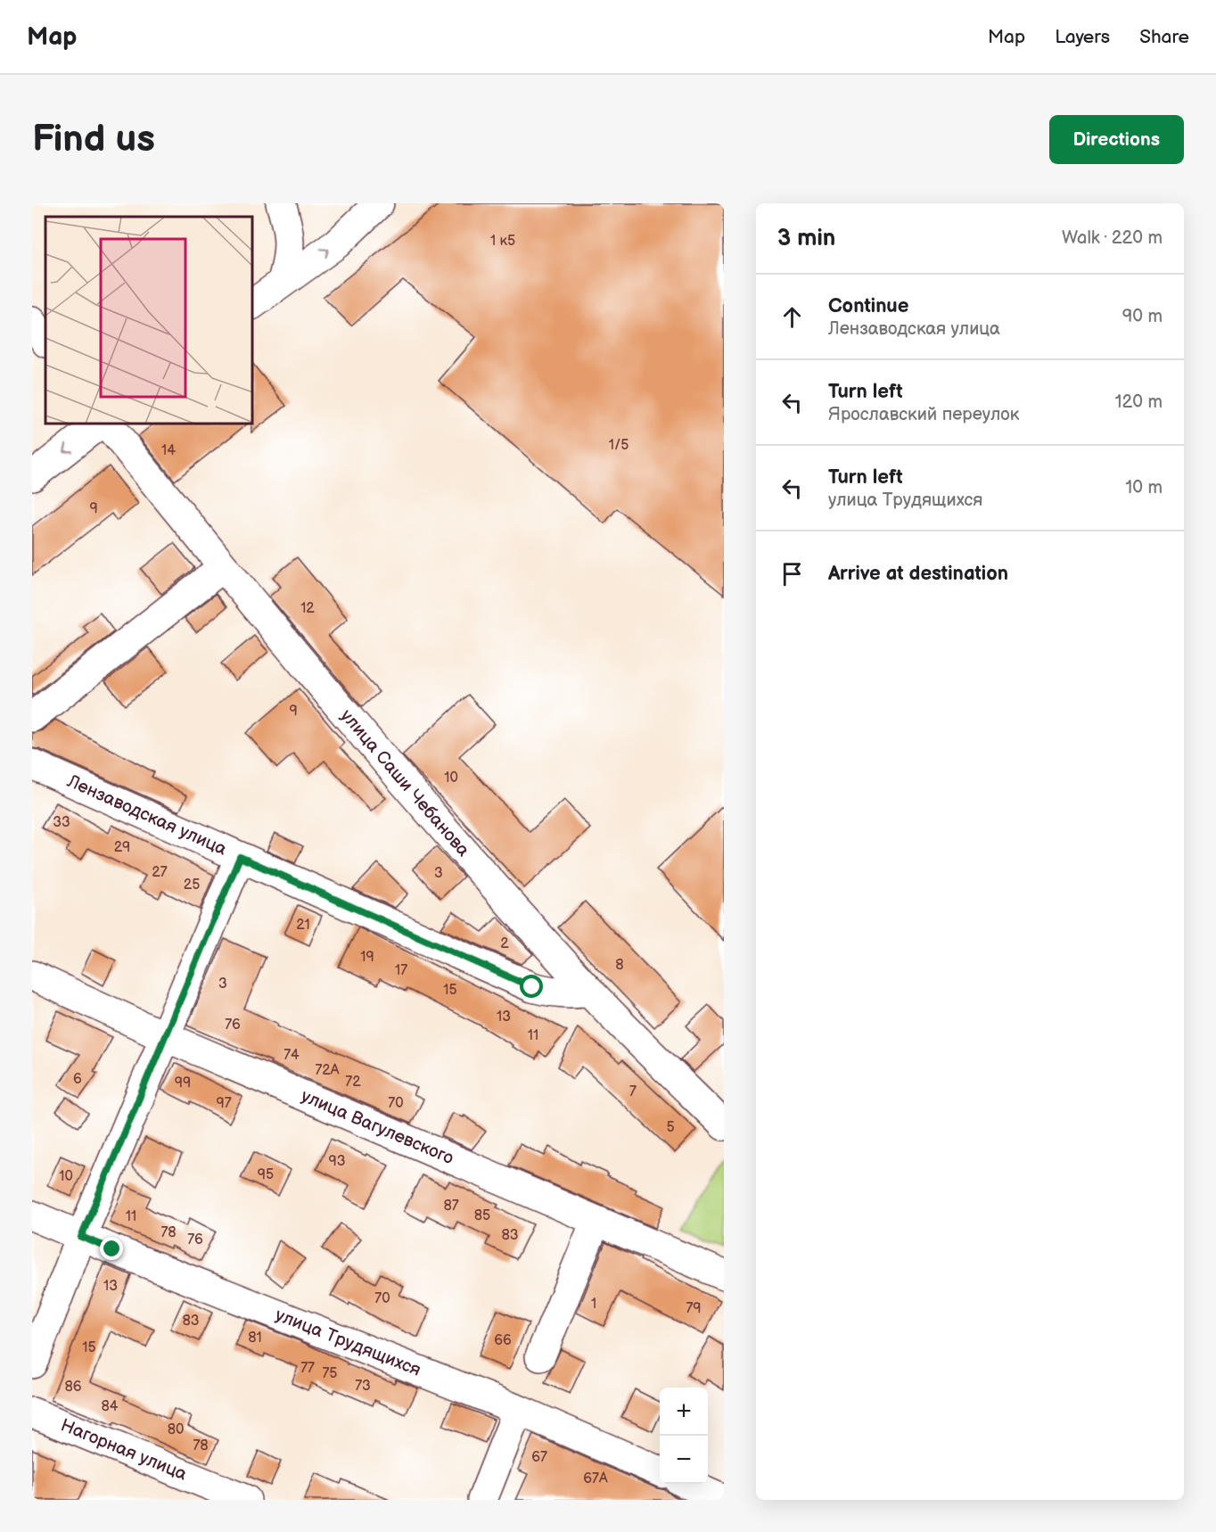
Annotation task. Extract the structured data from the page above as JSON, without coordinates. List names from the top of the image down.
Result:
{
  "streets": {
    "street": [
      "улица Саши Чебанова",
      "Лензаводская улица",
      "улица Вагулевского",
      "улица Трудящихся",
      "Нагорная улица"
    ]
  },
  "crossings": [
    ["улица Саши Чебанова", "Лензаводская улица"]
  ],
  "house_numbers": [
    "1 к5",
    "1/5",
    "14",
    "9",
    "12",
    "9",
    "10",
    "33",
    "29",
    "27",
    "3",
    "25",
    "21",
    "2",
    "19",
    "8",
    "17",
    "3",
    "15",
    "13",
    "76",
    "11",
    "74",
    "72А",
    "6",
    "72",
    "99",
    "7",
    "97",
    "70",
    "5",
    "93",
    "95",
    "10",
    "87",
    "85",
    "11",
    "78",
    "83",
    "76",
    "13",
    "70",
    "1",
    "79",
    "83",
    "81",
    "66",
    "15",
    "77",
    "75",
    "73",
    "86",
    "84",
    "80",
    "78",
    "67",
    "67А"
  ],
  "page": {
    "header": "Map",
    "nav": ["Map", "Layers", "Share"],
    "buttons": "Directions",
    "title": "Find us",
    "heading": ["3 min", "Walk · 220 m"],
    "list": [
      ["Continue", "Лензаводская улица", "90 m"],
      ["Turn left", "Ярославский переулок", "120 m"],
      ["Turn left", "улица Трудящихся", "10 m"],
      "Arrive at destination"
    ],
    "map_buttons": ["+", "−"]
  }
}
